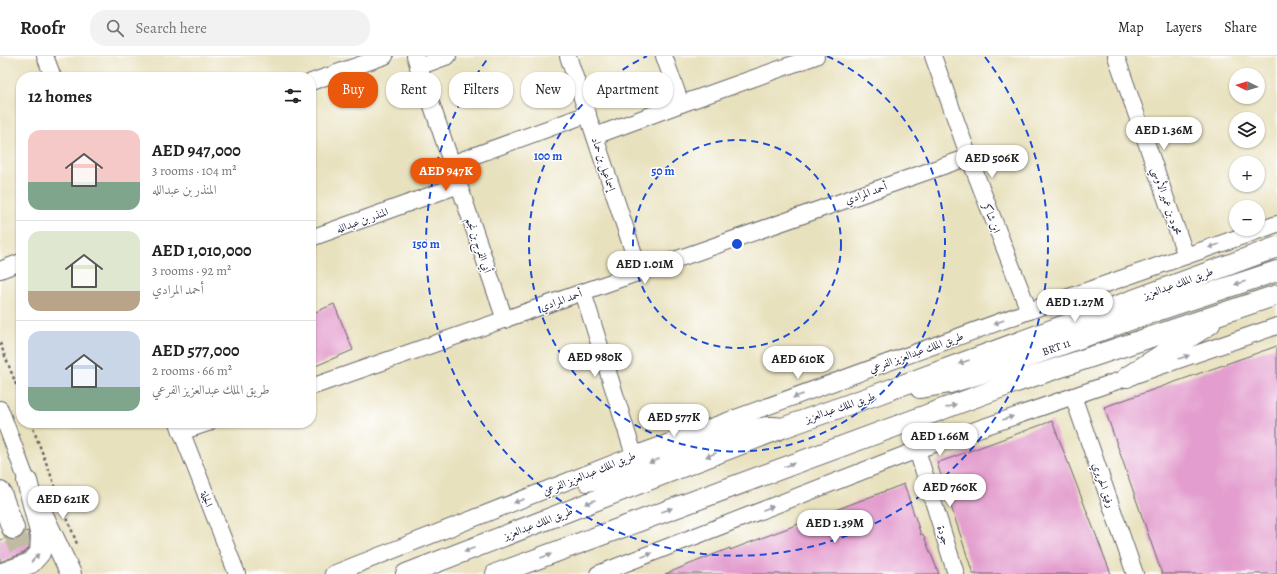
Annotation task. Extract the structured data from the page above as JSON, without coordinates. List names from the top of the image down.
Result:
{
  "streets": {
    "main road": ["طريق الملك عبدالعزيز", "BRT 11"],
    "street": [
      "إسماعيل بن حماد",
      "أحمد المرادي",
      "محمود بن عمير الأوسي",
      "ابن شاكر",
      "المنذر بن عبدالله",
      "أبي الفرج بن نجم",
      "طريق الملك عبدالعزيز الفرعي",
      "رفيق الحريري",
      "الجلة",
      "جودة"
    ]
  },
  "crossings": [
    ["إسماعيل بن حماد", "أحمد المرادي"],
    ["أحمد المرادي", "ابن شاكر"],
    ["أحمد المرادي", "أبي الفرج بن نجم"],
    ["محمود بن عمير الأوسي", "طريق الملك عبدالعزيز الفرعي"],
    ["ابن شاكر", "طريق الملك عبدالعزيز الفرعي"],
    ["المنذر بن عبدالله", "أبي الفرج بن نجم"],
    ["طريق الملك عبدالعزيز", "BRT 11"]
  ],
  "north": "left",
  "page": {
    "header": "Roofr",
    "search": "Search here",
    "nav": ["Map", "Layers", "Share"],
    "map_buttons": ["+", "−"],
    "chip": [
      "Buy",
      "Rent",
      "Filters",
      "New",
      "Apartment"
    ],
    "heading": "12 homes",
    "price": [
      "AED 1.36M",
      "AED 506K",
      "AED 947K",
      "AED 1.01M",
      "AED 1.27M",
      "AED 980K",
      "AED 610K",
      "AED 577K",
      "AED 1.66M",
      "AED 760K",
      "AED 621K",
      "AED 1.39M"
    ],
    "list": [
      {
        "name": "AED 947,000",
        "note": "3 rooms · 104 m² · المنذر بن عبدالله"
      },
      {
        "name": "AED 1,010,000",
        "note": "3 rooms · 92 m² · أحمد المرادي"
      },
      {
        "name": "AED 577,000",
        "note": "2 rooms · 66 m² · طريق الملك عبدالعزيز الفرعي"
      }
    ]
  },
  "rings": ["100 m", "50 m", "150 m"]
}
